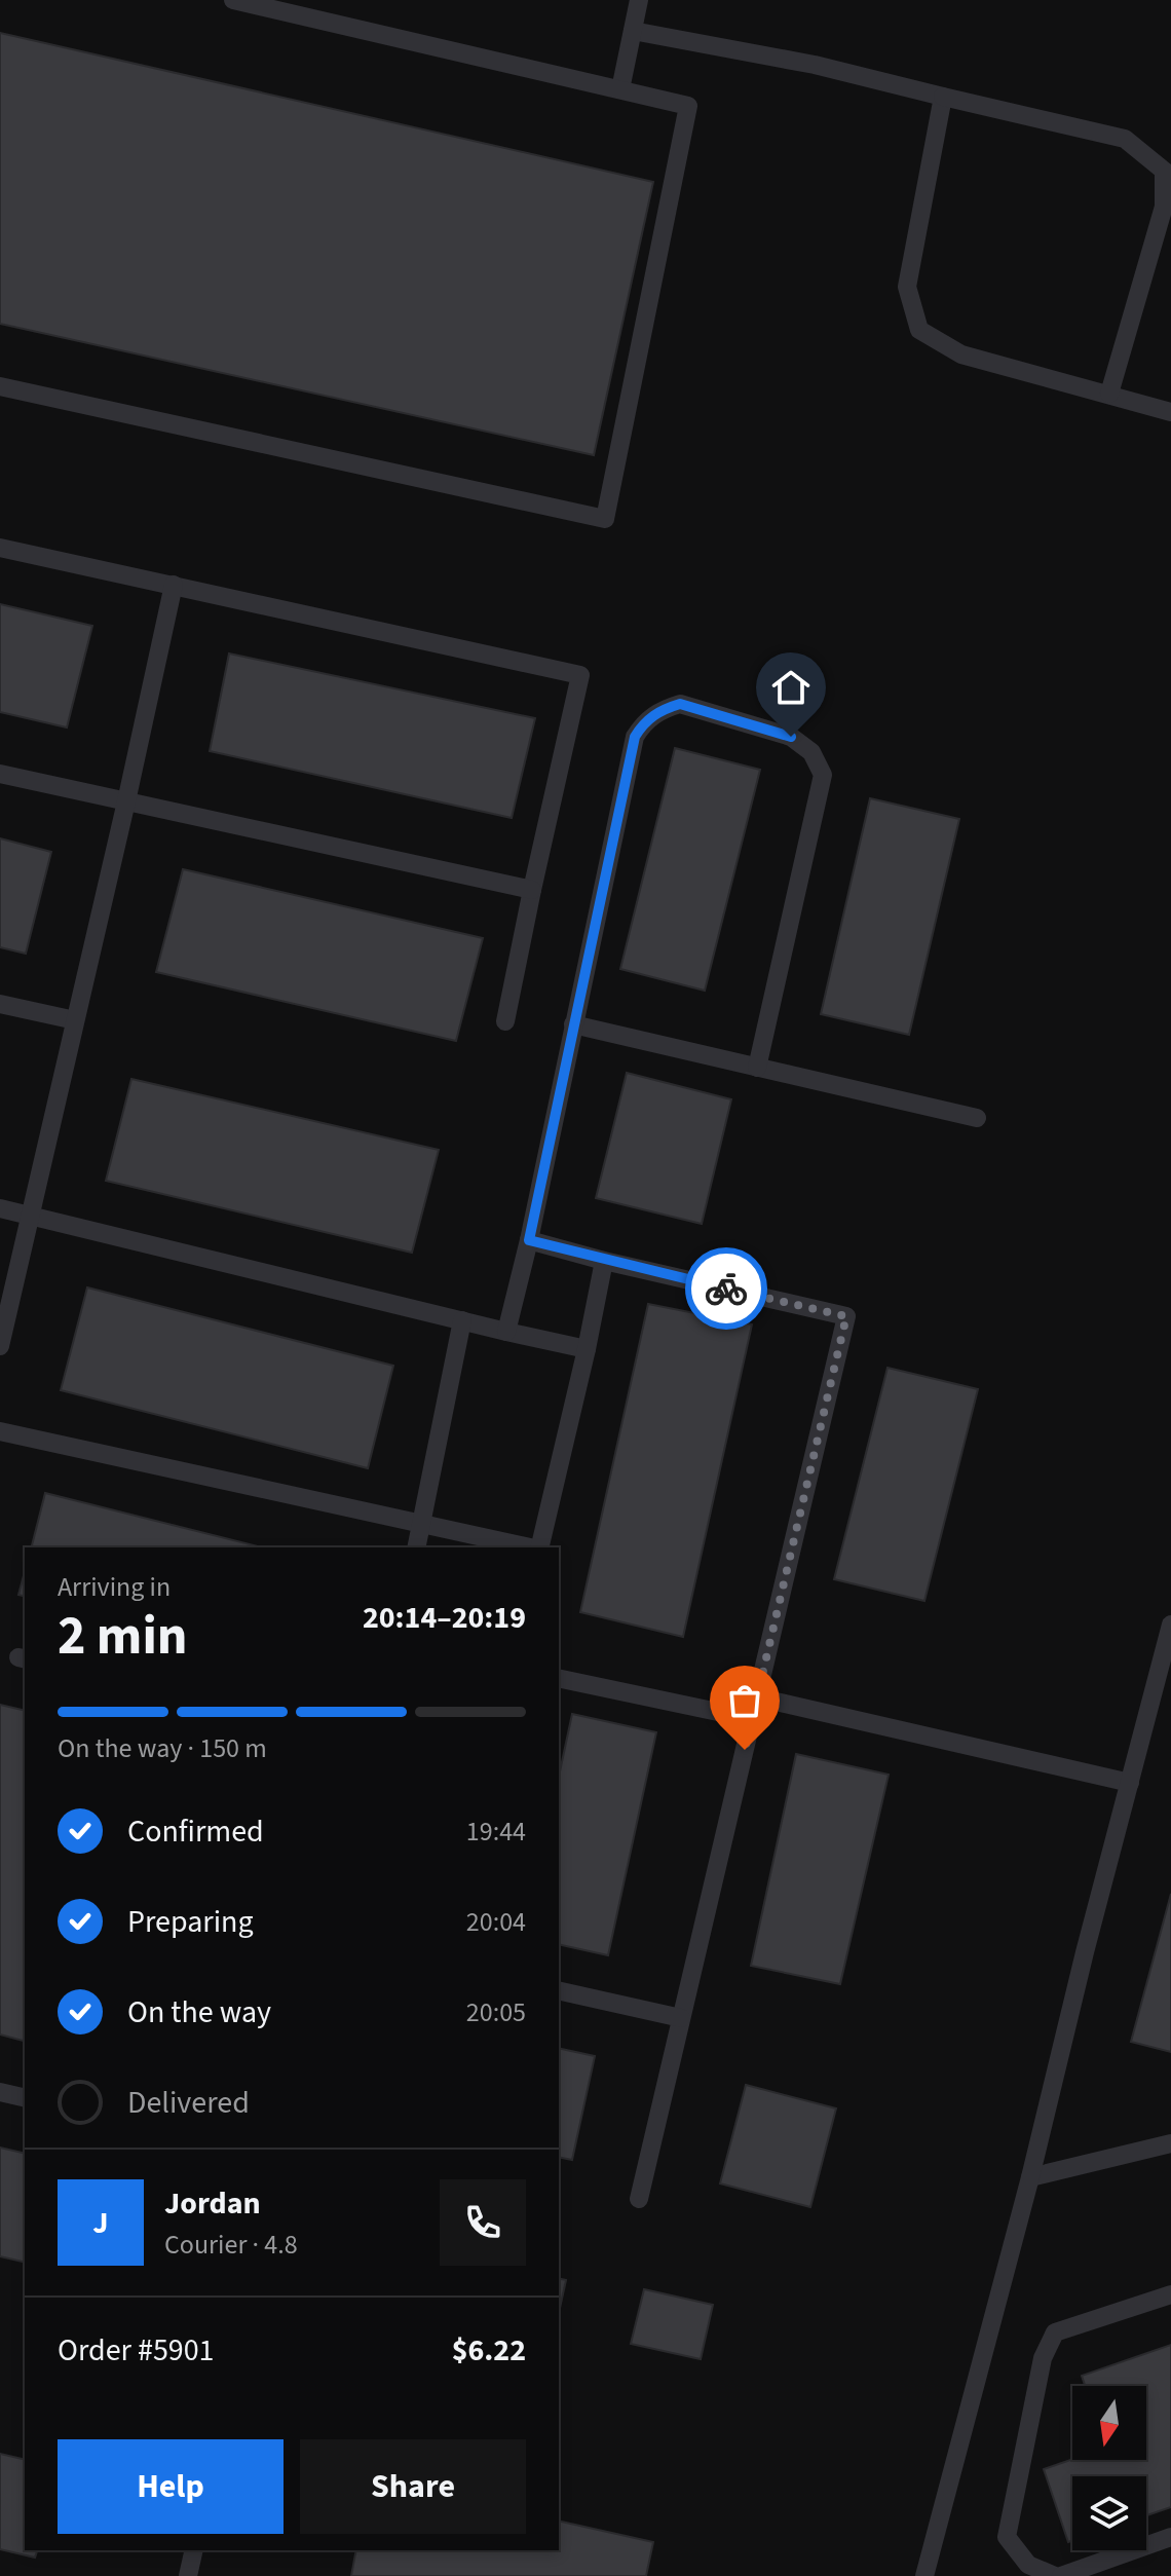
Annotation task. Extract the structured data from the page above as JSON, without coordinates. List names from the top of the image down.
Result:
{
  "north": "bottom",
  "page": {
    "heading": ["2 min", "Arriving in", "20:14–20:19"],
    "panel": [
      "Jordan",
      "Courier · 4.8",
      "Order #5901",
      "$6.22"
    ],
    "bar": "On the way · 150 m",
    "list": [
      ["Confirmed", "19:44"],
      ["Preparing", "20:04"],
      ["On the way", "20:05"],
      "Delivered"
    ],
    "round": "J",
    "buttons": ["Help", "Share"]
  }
}
